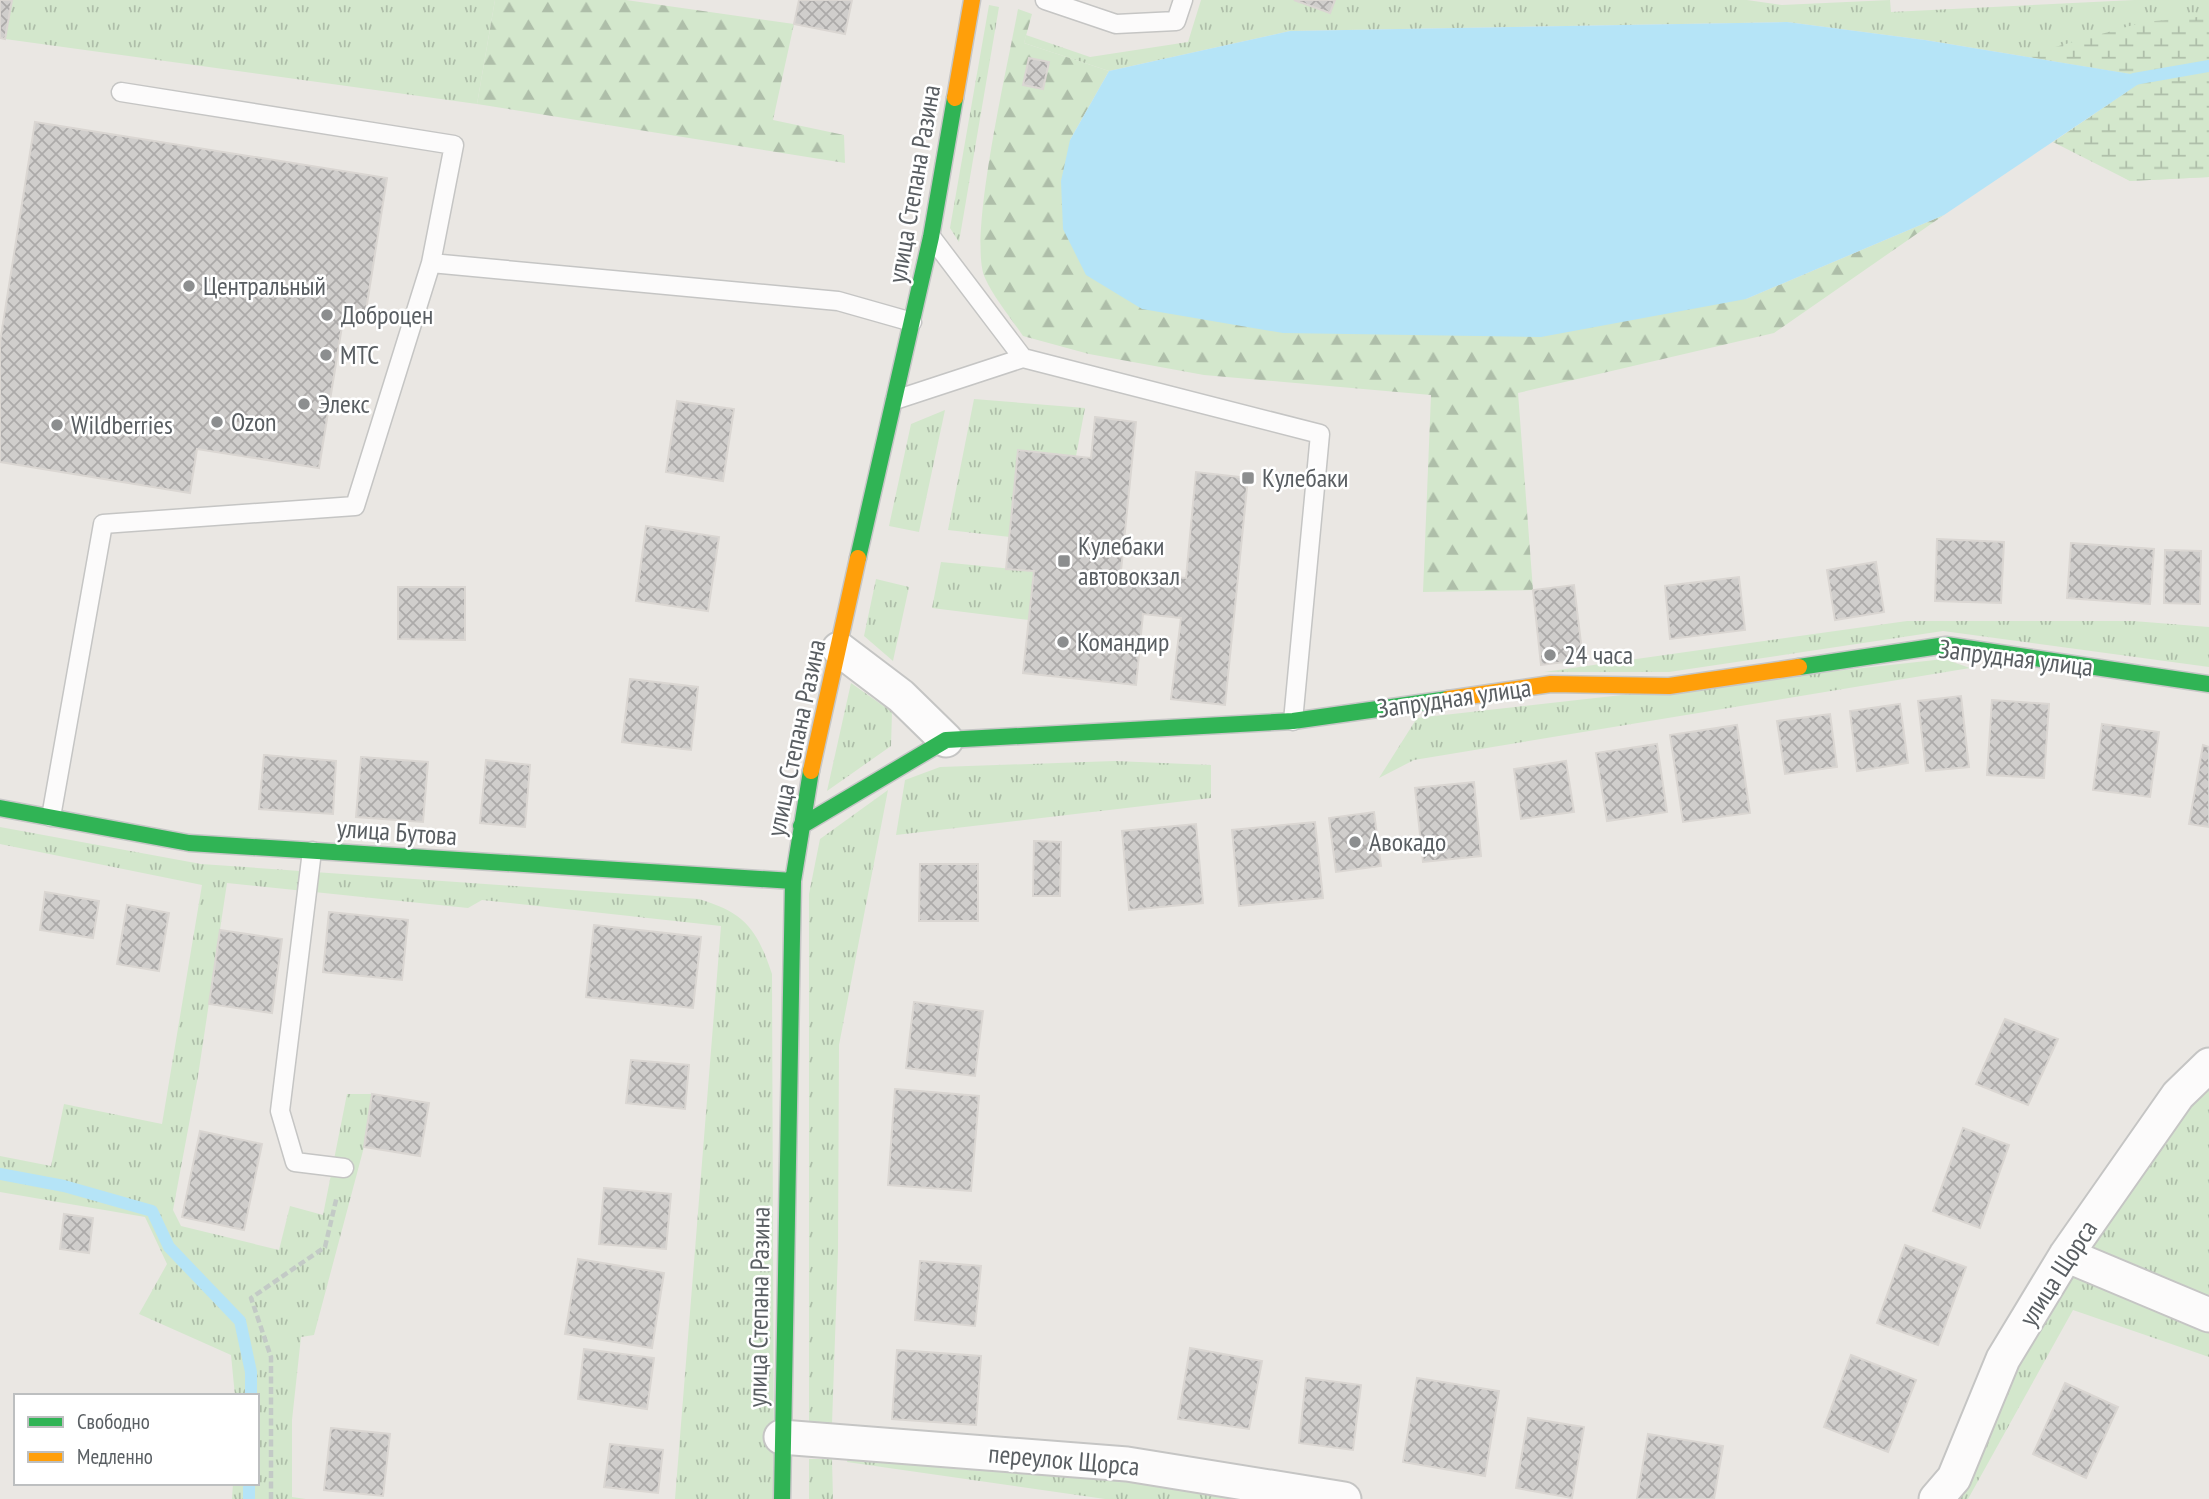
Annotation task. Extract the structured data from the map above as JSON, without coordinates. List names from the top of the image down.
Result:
{
  "streets": {
    "street": [
      "улица Степана Разина",
      "Запрудная улица",
      "улица Бутова",
      "улица Щорса",
      "переулок Щорса"
    ]
  },
  "crossings": [
    ["улица Степана Разина", "Запрудная улица"],
    ["улица Степана Разина", "улица Бутова"],
    ["улица Степана Разина", "переулок Щорса"]
  ],
  "places": {
    "other": [
      "Центральный",
      "Доброцен",
      "МТС",
      "Элекс",
      "Ozon",
      "Wildberries",
      "Командир",
      "24 часа",
      "Авокадо"
    ],
    "transit": ["Кулебаки", "Кулебаки автовокзал"]
  },
  "legend": ["Свободно", "Медленно"]
}
